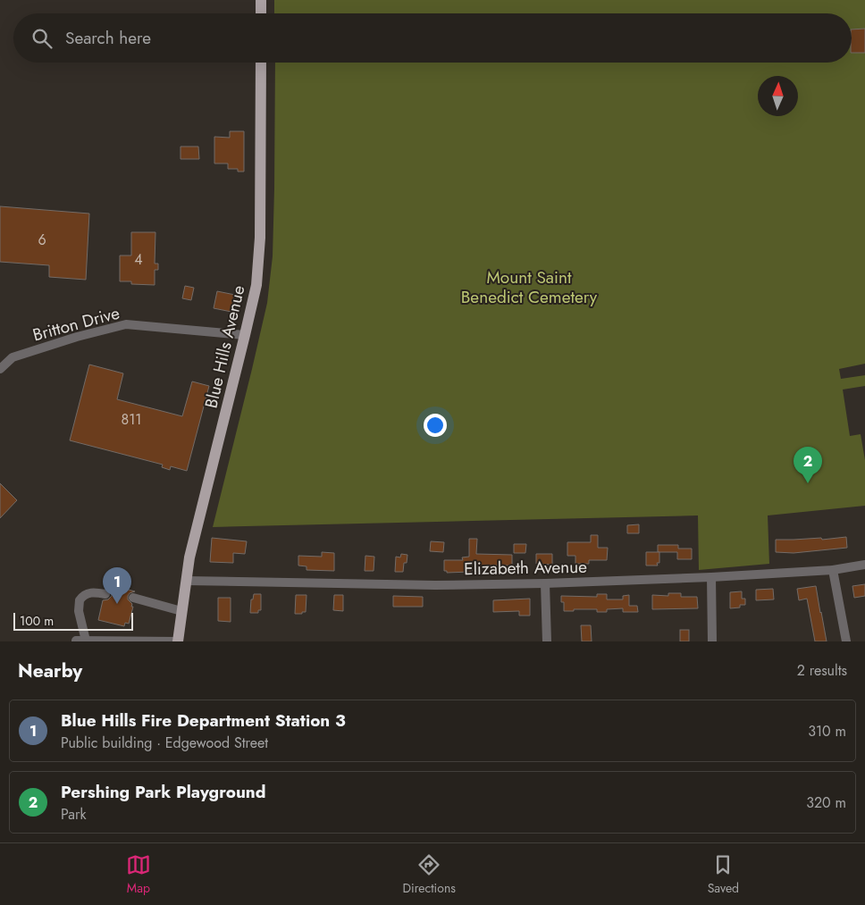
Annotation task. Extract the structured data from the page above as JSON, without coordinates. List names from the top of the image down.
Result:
{
  "streets": {
    "main road": ["Blue Hills Avenue"],
    "street": ["Britton Drive", "Elizabeth Avenue"]
  },
  "crossings": [
    ["Britton Drive", "Blue Hills Avenue"],
    ["Blue Hills Avenue", "Elizabeth Avenue"]
  ],
  "parks": ["Mount Saint Benedict Cemetery"],
  "house_numbers": ["6", "4", "811"],
  "scale_bar": "100 m",
  "north": "top",
  "page": {
    "search": "Search here",
    "pins": ["2", "1"],
    "scale": "100 m",
    "heading": ["Nearby", "2 results"],
    "list": [
      {
        "mark": "1",
        "name": "Blue Hills Fire Department Station 3",
        "note": "Public building · Edgewood Street",
        "value": "310 m"
      },
      {
        "mark": "2",
        "name": "Pershing Park Playground",
        "note": "Park",
        "value": "320 m"
      }
    ],
    "nav": ["Map", "Directions", "Saved"]
  }
}
